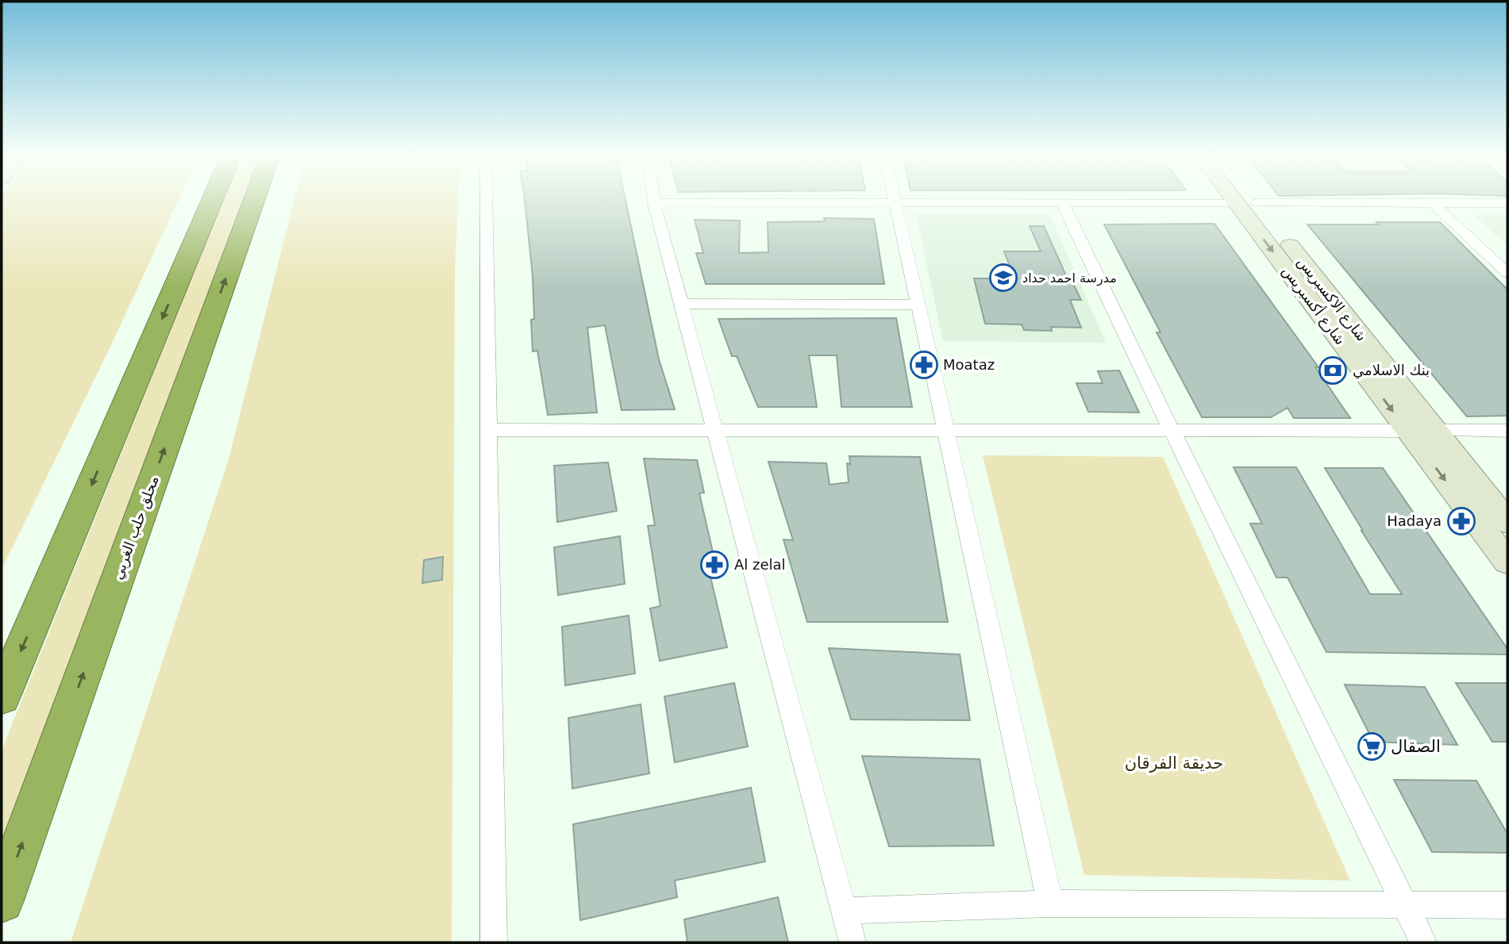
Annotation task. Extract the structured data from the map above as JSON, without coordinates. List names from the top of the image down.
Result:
{
  "streets": {
    "highway": ["محلق حلب الغربي"],
    "street": ["شارع الاكسبريس", "شارع أكسبريس"]
  },
  "crossings": [
    ["شارع الاكسبريس", "شارع أكسبريس"]
  ],
  "parks": ["حديقة الفرقان"],
  "places": {
    "school or university": ["مدرسة احمد حداد"],
    "pharmacy": ["Moataz", "Hadaya", "Al zelal"],
    "bank": ["بنك الاسلامي"],
    "supermarket": ["الصقال"]
  }
}
